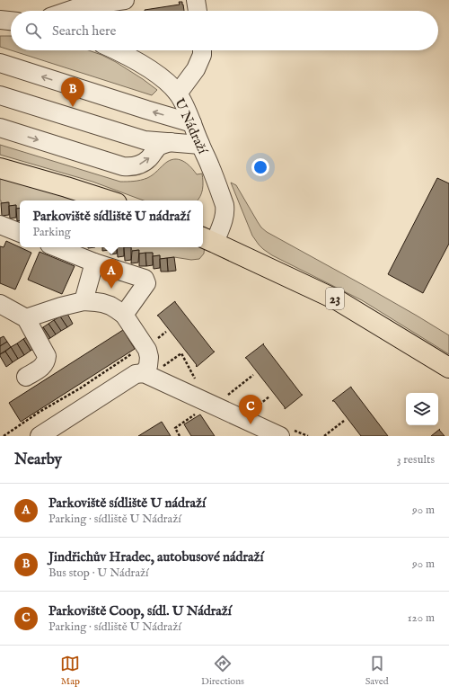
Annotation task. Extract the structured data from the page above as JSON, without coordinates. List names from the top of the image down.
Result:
{
  "streets": {
    "main road": ["23"],
    "street": ["U Nádraží"]
  },
  "crossings": [
    ["U Nádraží", "23"]
  ],
  "page": {
    "search": "Search here",
    "pins": ["B", "A", "C"],
    "popup": ["Parkoviště sídliště U nádraží", "Parking"],
    "heading": ["Nearby", "3 results"],
    "list": [
      {
        "mark": "A",
        "name": "Parkoviště sídliště U nádraží",
        "note": "Parking · sídliště U Nádraží",
        "value": "90 m"
      },
      {
        "mark": "B",
        "name": "Jindřichův Hradec, autobusové nádraží",
        "note": "Bus stop · U Nádraží",
        "value": "90 m"
      },
      {
        "mark": "C",
        "name": "Parkoviště Coop, sídl. U Nádraží",
        "note": "Parking · sídliště U Nádraží",
        "value": "120 m"
      }
    ],
    "nav": ["Map", "Directions", "Saved"]
  }
}
